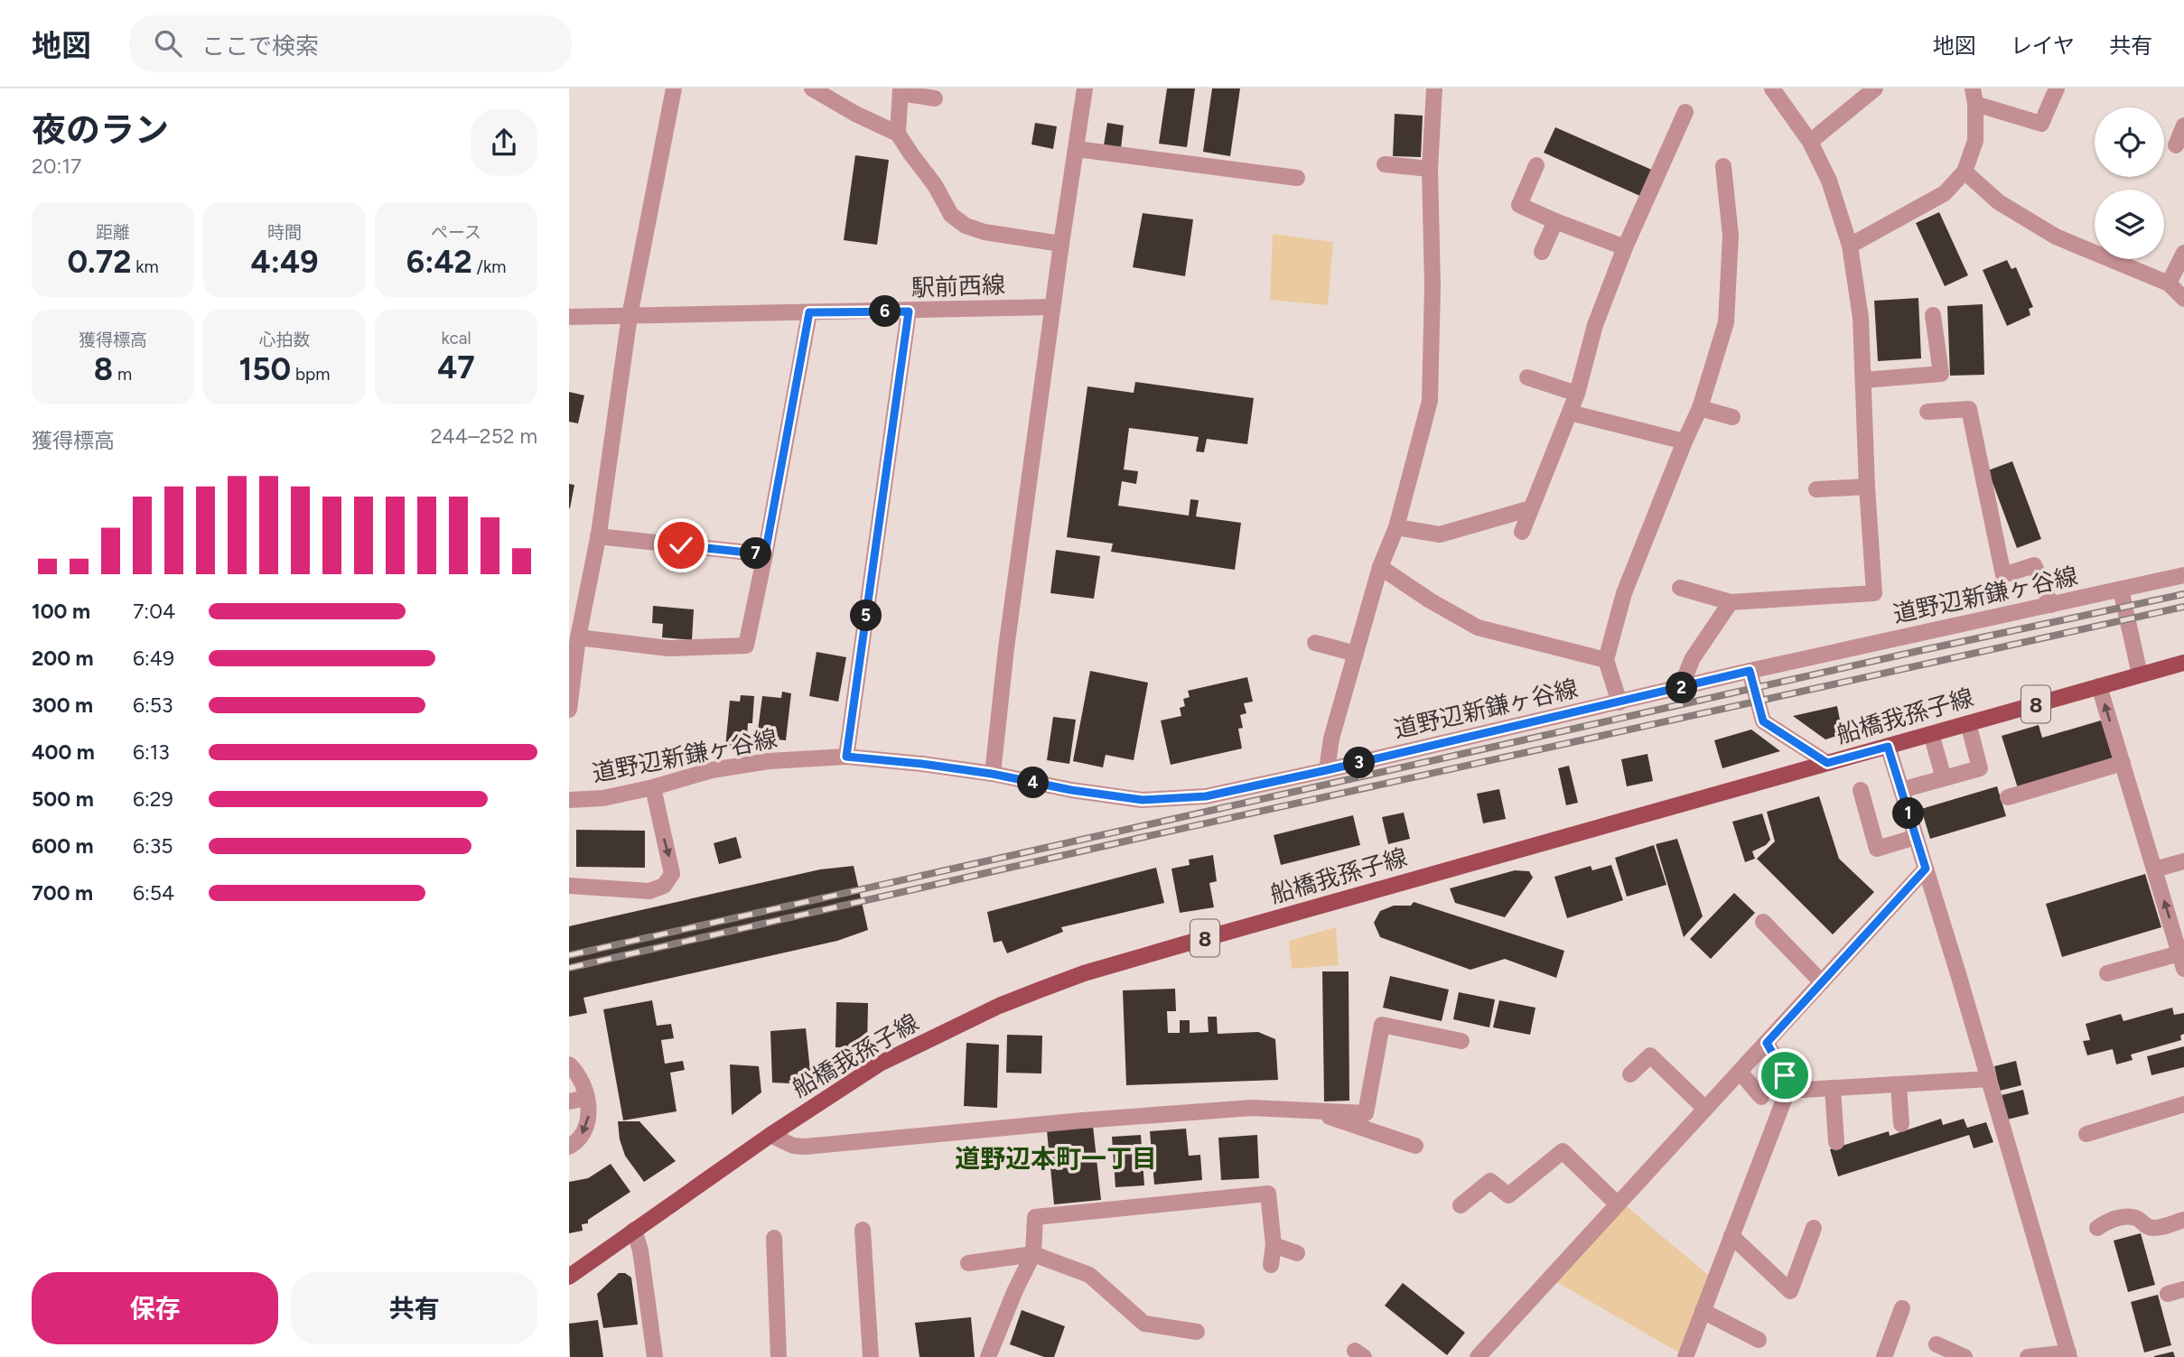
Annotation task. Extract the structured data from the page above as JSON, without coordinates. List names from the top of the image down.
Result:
{
  "streets": {
    "main road": ["8", "船橋我孫子線"],
    "street": ["駅前西線", "道野辺新鎌ヶ谷線"]
  },
  "districts": ["道野辺本町一丁目"],
  "page": {
    "header": "地図",
    "search": "ここで検索",
    "nav": ["地図", "レイヤ", "共有"],
    "heading": ["夜のラン", "20:17"],
    "stats": [
      ["距離", "0.72 km"],
      ["時間", "4:49"],
      ["ペース", "6:42 /km"],
      ["獲得標高", "8 m"],
      ["心拍数", "150 bpm"],
      ["kcal", "47"]
    ],
    "pins": [
      "6",
      "7",
      "5",
      "2",
      "3",
      "4",
      "1"
    ],
    "chart": ["獲得標高", "244–252 m"],
    "list": [
      {
        "name": "100 m",
        "note": "7:04"
      },
      {
        "name": "200 m",
        "note": "6:49"
      },
      {
        "name": "300 m",
        "note": "6:53"
      },
      {
        "name": "400 m",
        "note": "6:13"
      },
      {
        "name": "500 m",
        "note": "6:29"
      },
      {
        "name": "600 m",
        "note": "6:35"
      },
      {
        "name": "700 m",
        "note": "6:54"
      }
    ],
    "buttons": ["保存", "共有"]
  }
}
